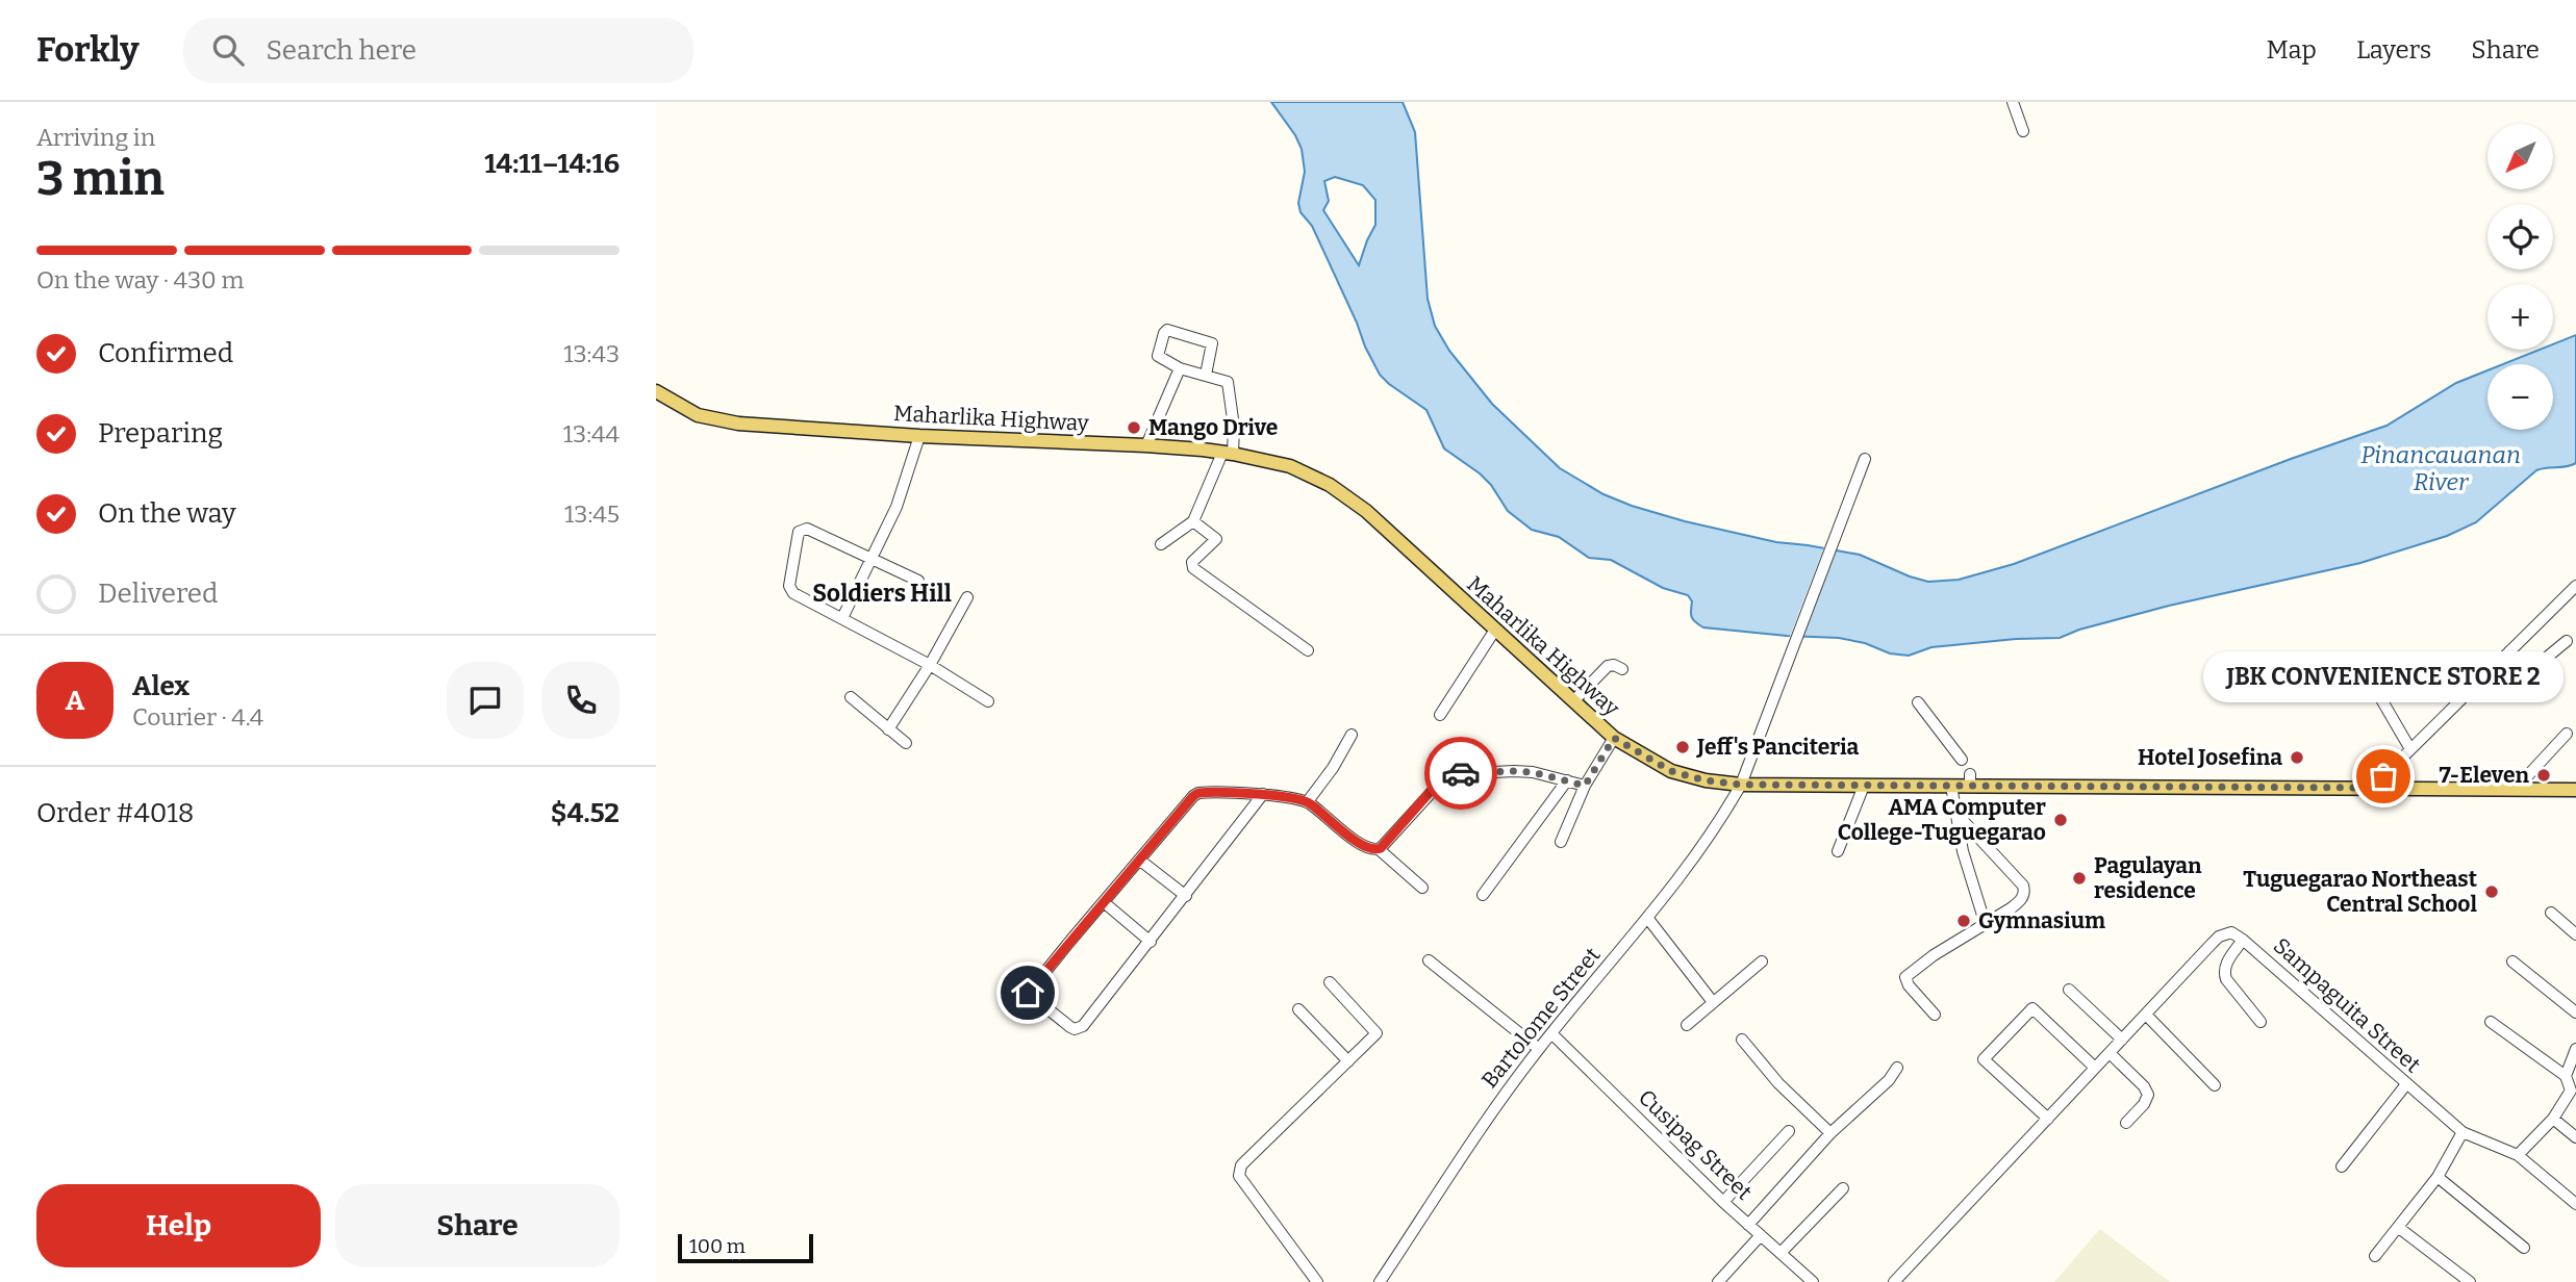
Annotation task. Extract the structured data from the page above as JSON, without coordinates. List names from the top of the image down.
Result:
{
  "streets": {
    "main road": ["Maharlika Highway"],
    "street": ["Sampaguita Street", "Bartolome Street", "Cusipag Street"]
  },
  "crossings": [
    ["Maharlika Highway", "Bartolome Street"],
    ["Bartolome Street", "Cusipag Street"]
  ],
  "districts": ["Soldiers Hill"],
  "water": ["Pinancauanan River"],
  "places": [
    "Mango Drive",
    "Jeff's Panciteria",
    "Hotel Josefina",
    "7-Eleven",
    "JBK CONVENIENCE STORE 2",
    "AMA Computer College-Tuguegarao",
    "Pagulayan residence",
    "Tuguegarao Northeast Central School",
    "Gymnasium"
  ],
  "scale_bar": "100 m",
  "north": "bottom left",
  "page": {
    "header": "Forkly",
    "search": "Search here",
    "nav": ["Map", "Layers", "Share"],
    "heading": ["3 min", "Arriving in", "14:11–14:16"],
    "panel": [
      "Alex",
      "Courier · 4.4",
      "Order #4018",
      "$4.52"
    ],
    "map_buttons": ["+", "−"],
    "bar": "On the way · 430 m",
    "list": [
      ["Confirmed", "13:43"],
      ["Preparing", "13:44"],
      ["On the way", "13:45"],
      "Delivered"
    ],
    "bubble": "JBK CONVENIENCE STORE 2",
    "round": "A",
    "buttons": ["Help", "Share"],
    "scale": "100 m"
  }
}
